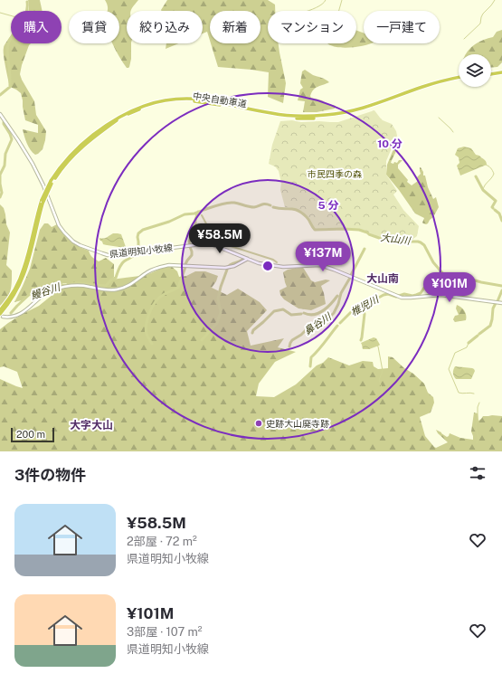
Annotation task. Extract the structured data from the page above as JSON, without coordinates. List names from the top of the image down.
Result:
{
  "streets": {
    "highway": ["中央自動車道"],
    "main road": ["県道明知小牧線"]
  },
  "crossings": [
    ["中央自動車道", "県道明知小牧線"]
  ],
  "districts": ["大山南", "大字大山"],
  "water": [
    "大山川",
    "鰻谷川",
    "椎児川",
    "鼻谷川"
  ],
  "parks": ["市民四季の森"],
  "places": ["史跡大山廃寺跡"],
  "scale_bar": "200 m",
  "page": {
    "chip": [
      "購入",
      "賃貸",
      "絞り込み",
      "新着",
      "マンション",
      "一戸建て"
    ],
    "price": ["¥58.5M", "¥137M", "¥101M"],
    "scale": "200 m",
    "heading": "3件の物件",
    "list": [
      {
        "name": "¥58.5M",
        "note": "2部屋 · 72 m² · 県道明知小牧線"
      },
      {
        "name": "¥101M",
        "note": "3部屋 · 107 m² · 県道明知小牧線"
      }
    ]
  },
  "rings": ["10 分", "5 分"]
}
